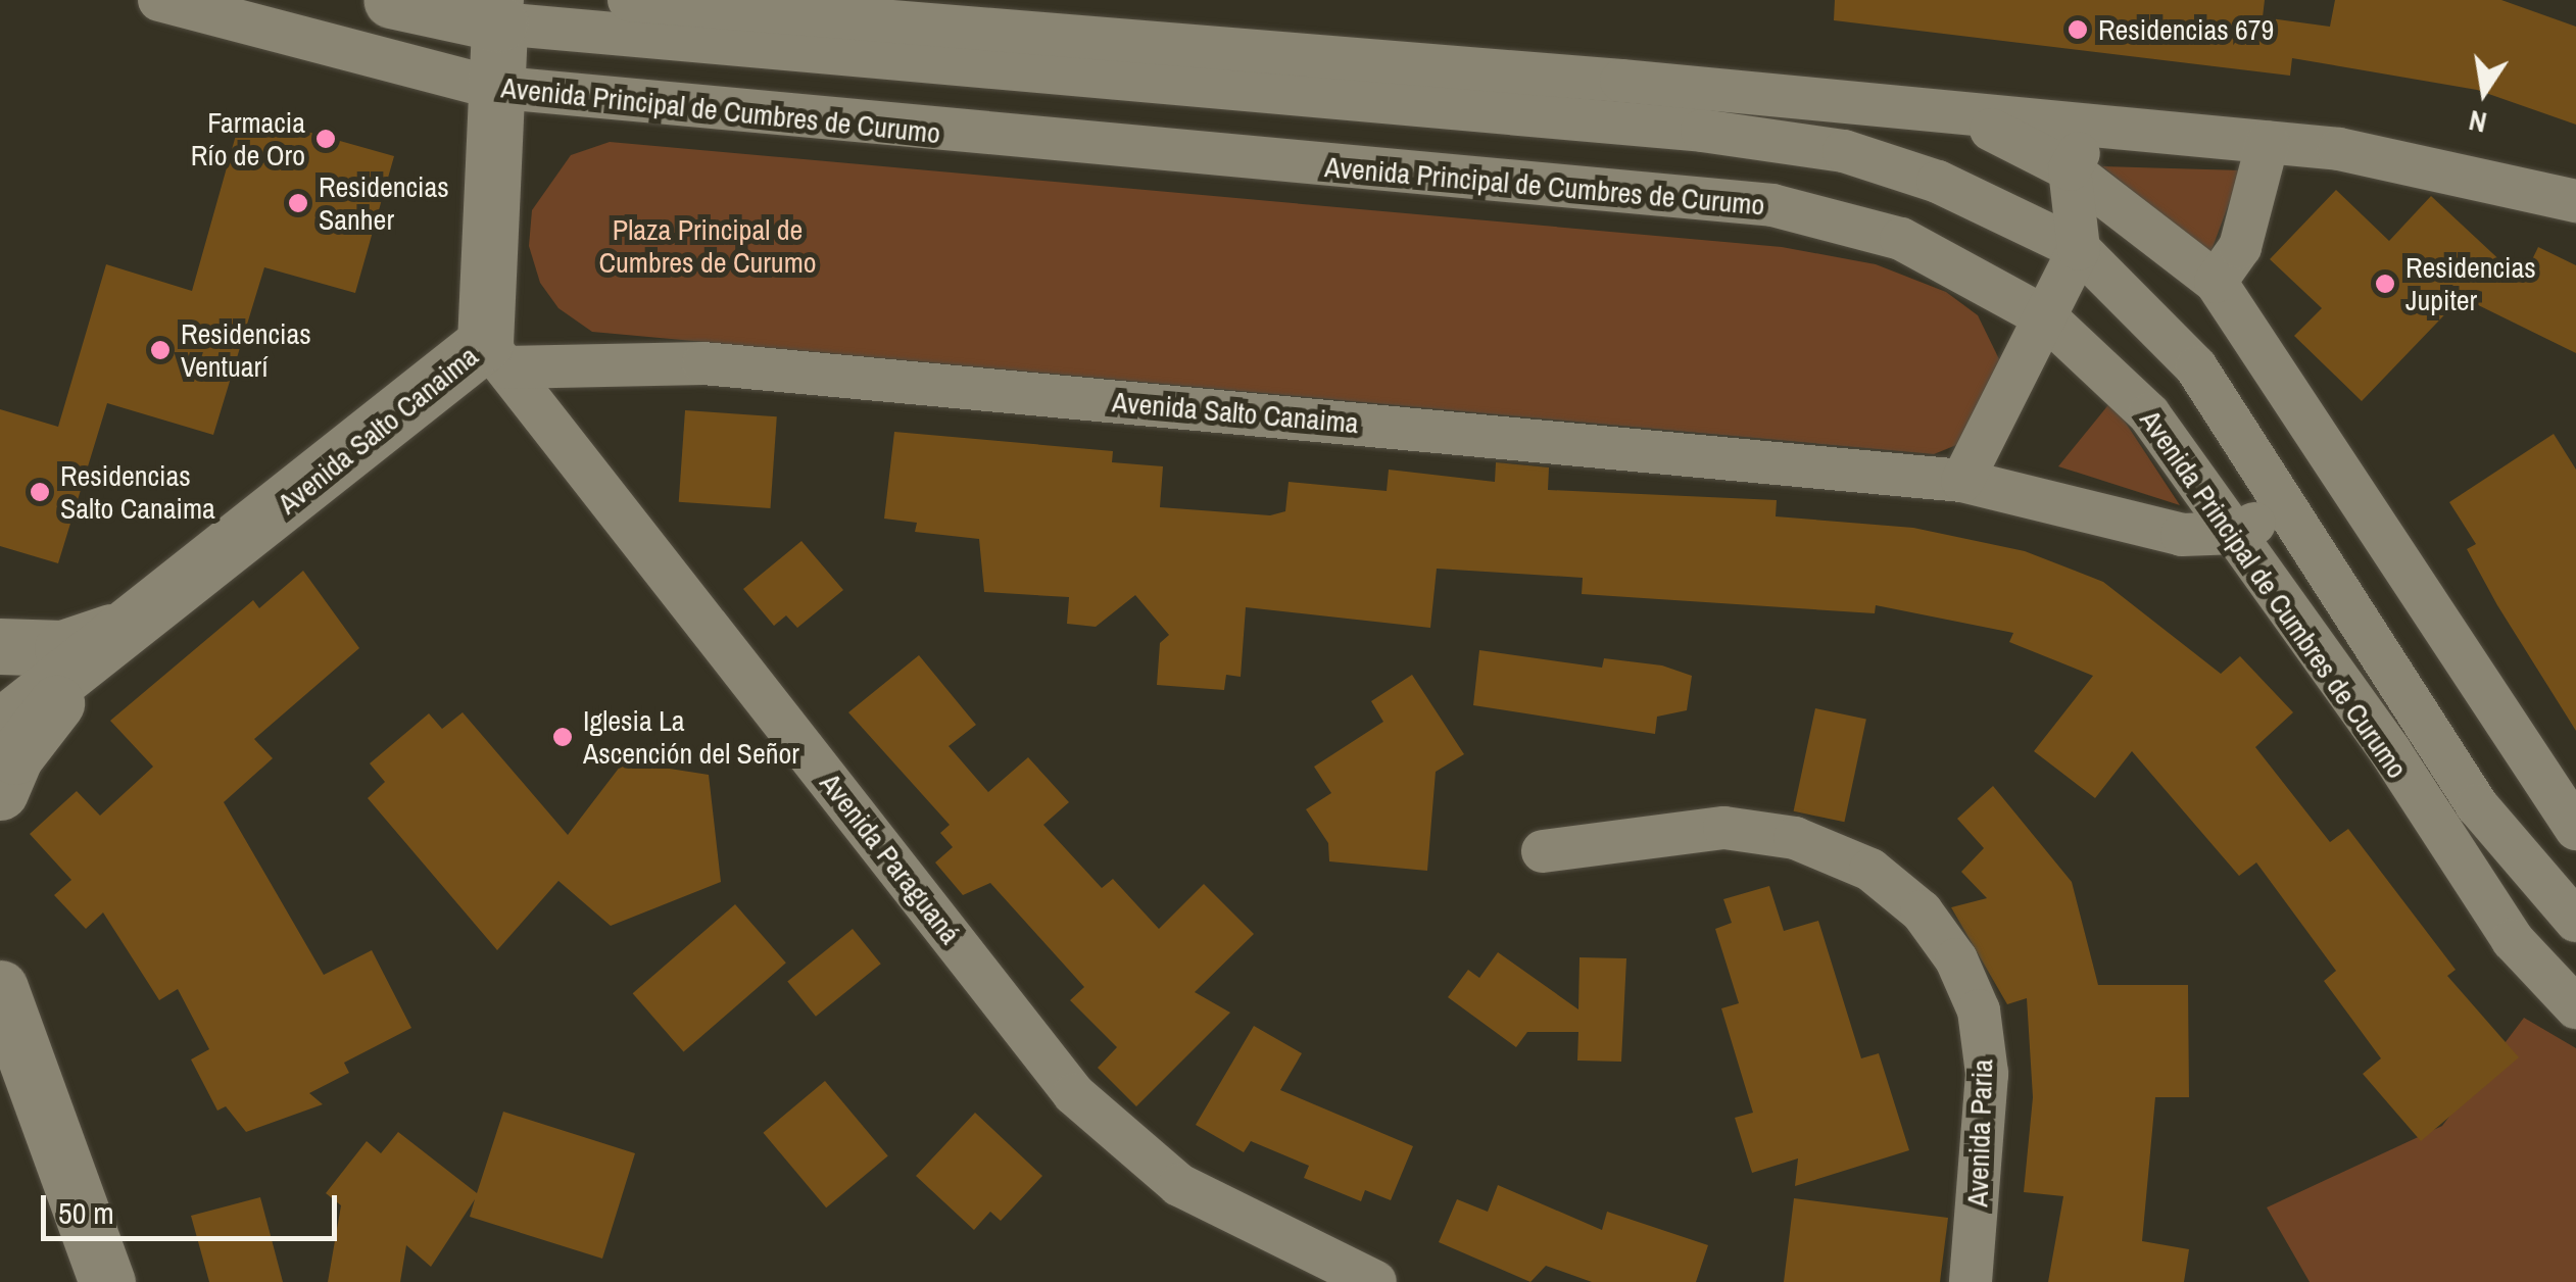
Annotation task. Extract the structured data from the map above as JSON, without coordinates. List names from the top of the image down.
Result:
{
  "streets": {
    "main road": ["Avenida Principal de Cumbres de Curumo", "Avenida Salto Canaima"],
    "street": ["Avenida Paraguaná", "Avenida Paria"]
  },
  "crossings": [
    ["Avenida Principal de Cumbres de Curumo", "Avenida Salto Canaima"],
    ["Avenida Salto Canaima", "Avenida Paraguaná"]
  ],
  "parks": ["Plaza Principal de Cumbres de Curumo"],
  "places": [
    "Residencias 679",
    "Farmacia Río de Oro",
    "Residencias Sanher",
    "Residencias Jupiter",
    "Residencias Ventuarí",
    "Residencias Salto Canaima",
    "Iglesia La Ascención del Señor"
  ],
  "scale_bar": "50 m",
  "north": "bottom"
}
